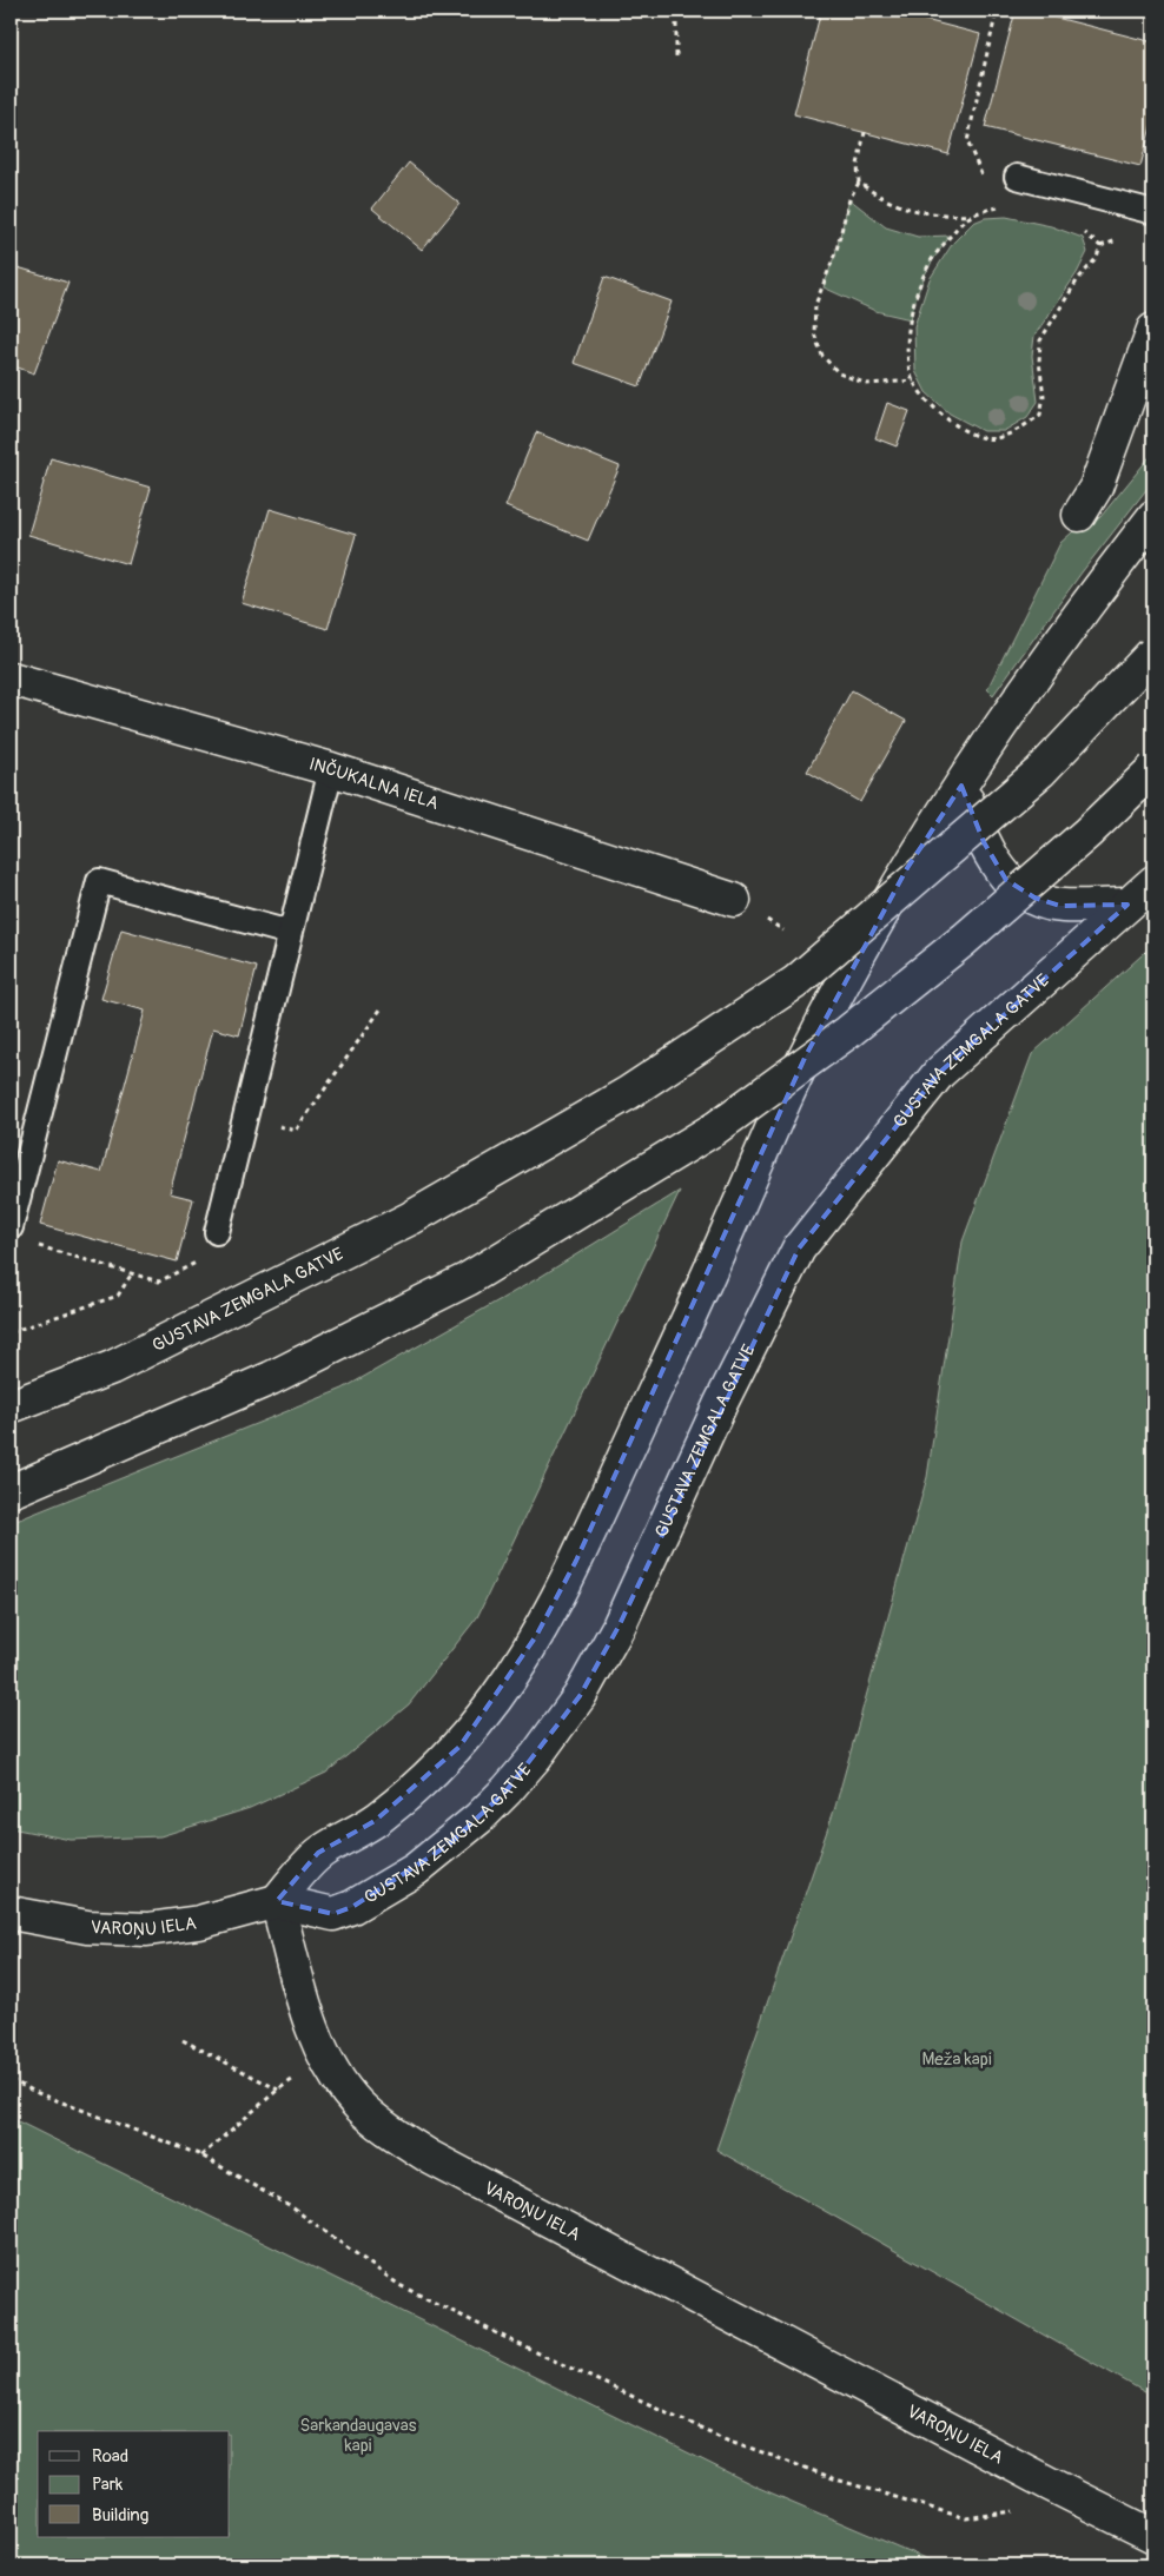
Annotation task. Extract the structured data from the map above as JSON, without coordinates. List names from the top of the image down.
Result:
{
  "streets": {
    "street": ["INČUKALNA IELA", "GUSTAVA ZEMGALA GATVE", "VAROŅU IELA"]
  },
  "crossings": [
    ["GUSTAVA ZEMGALA GATVE", "VAROŅU IELA"]
  ],
  "parks": ["Meža kapi", "Sarkandaugavas kapi"],
  "legend": ["Road", "Park", "Building"]
}
